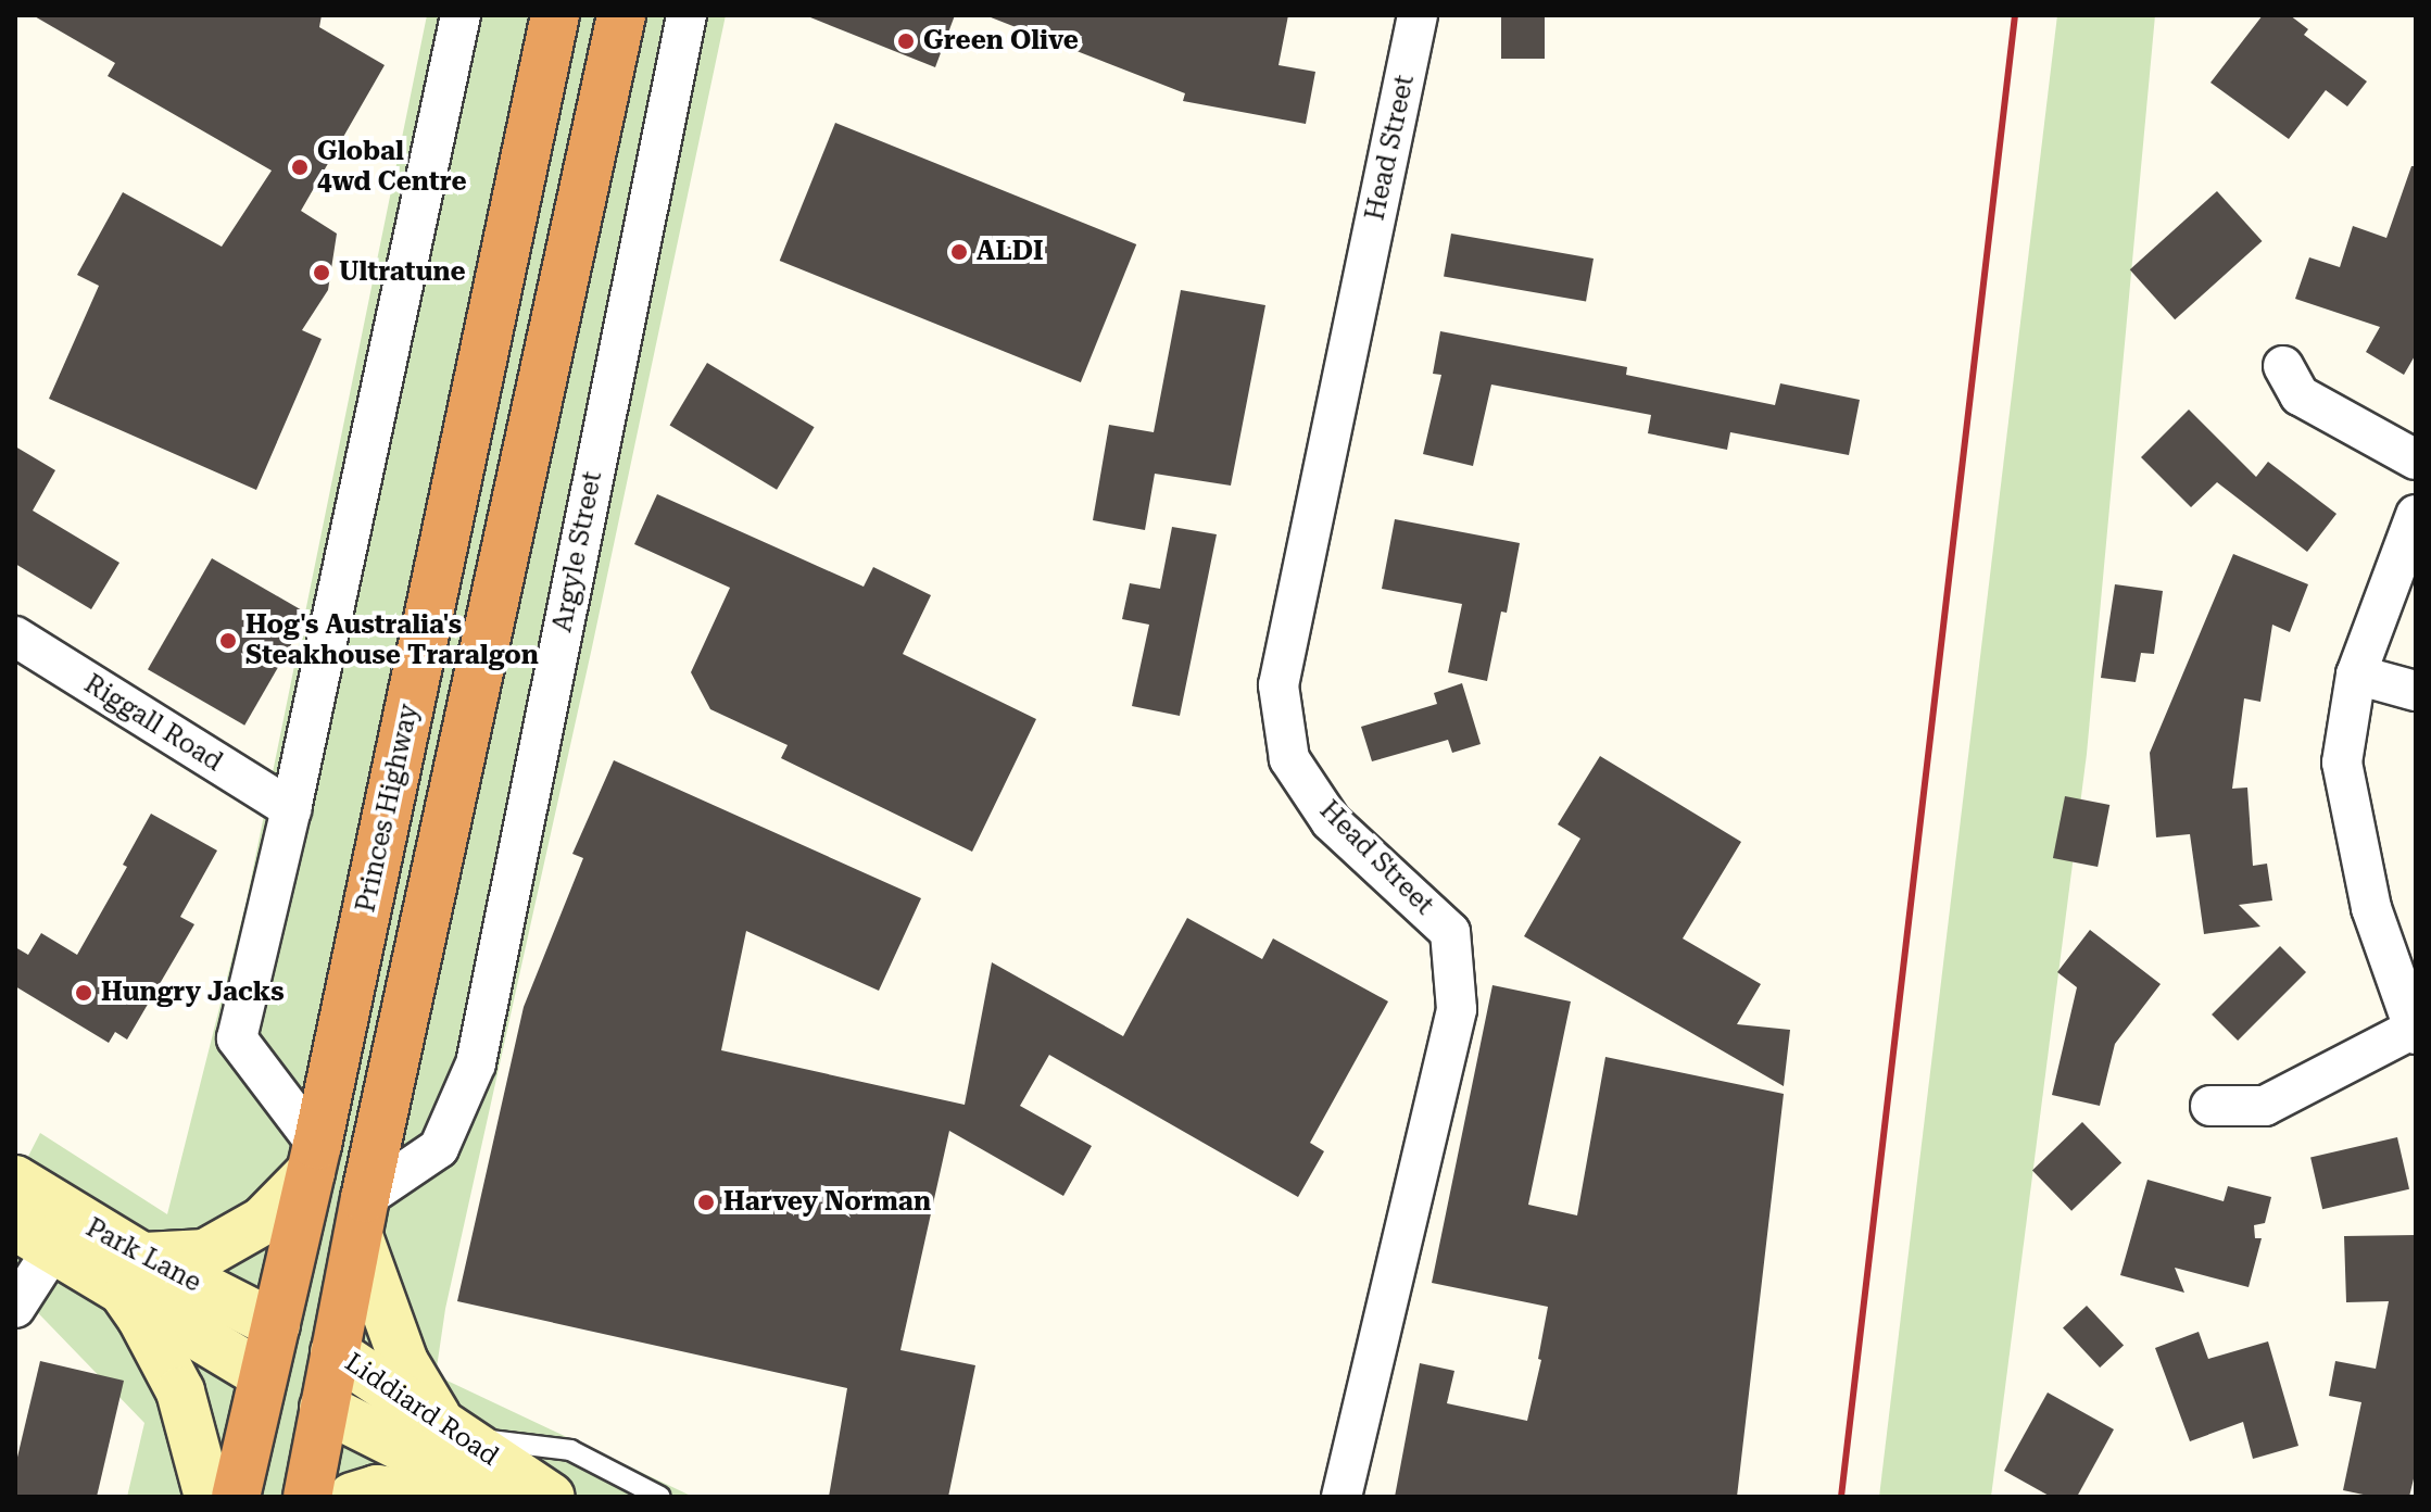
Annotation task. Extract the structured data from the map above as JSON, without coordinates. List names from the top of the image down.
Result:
{
  "streets": {
    "highway": ["Princes Highway"],
    "street": [
      "Head Street",
      "Argyle Street",
      "Riggall Road",
      "Park Lane",
      "Liddiard Road"
    ]
  },
  "crossings": [
    ["Princes Highway", "Park Lane"]
  ],
  "places": [
    "Green Olive",
    "Global 4wd Centre",
    "ALDI",
    "Ultratune",
    "Hog's Australia's Steakhouse Traralgon",
    "Hungry Jacks",
    "Harvey Norman"
  ]
}
